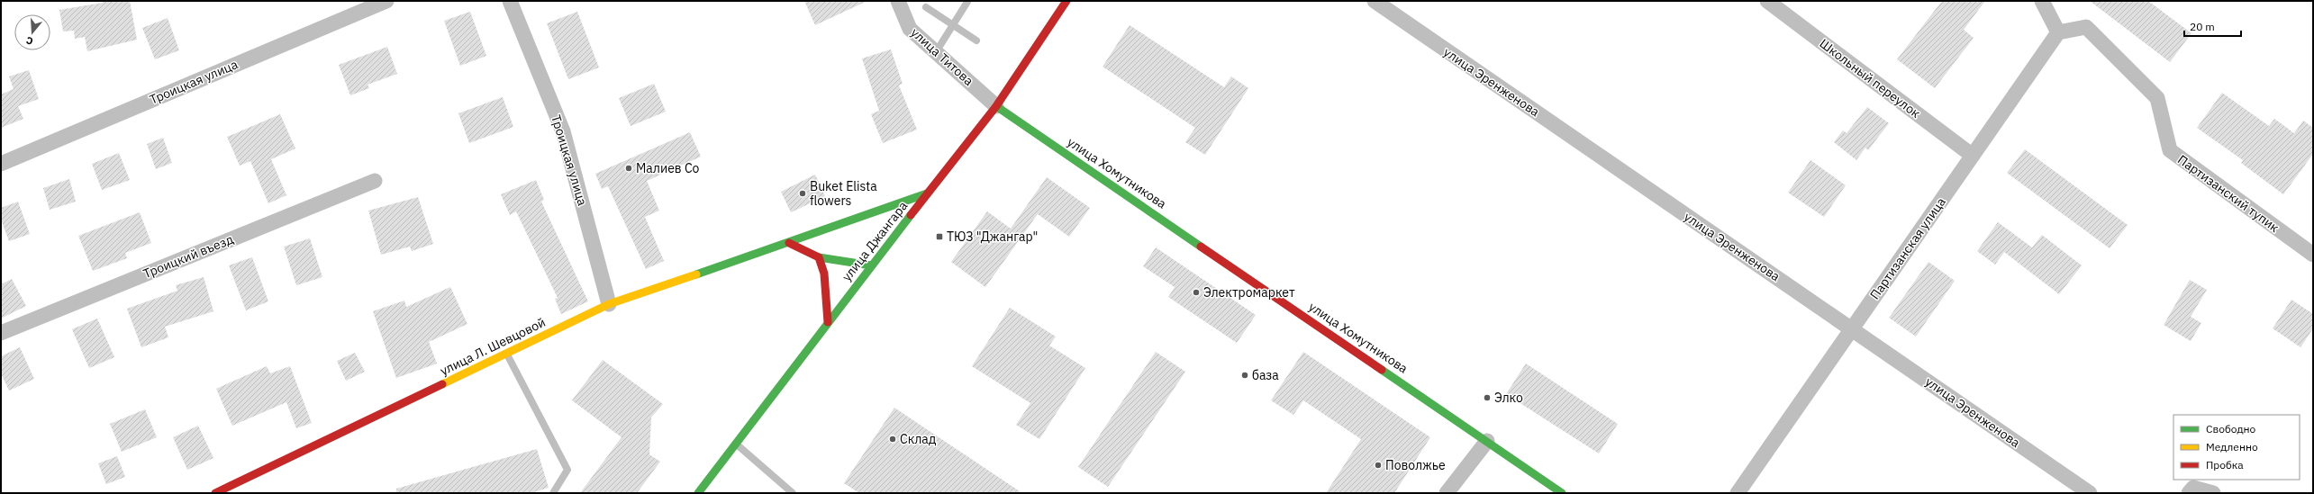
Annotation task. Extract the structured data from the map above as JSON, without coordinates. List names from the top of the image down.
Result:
{
  "streets": {
    "street": [
      "улица Титова",
      "Школьный переулок",
      "Троицкая улица",
      "улица Эренженова",
      "улица Хомутникова",
      "Партизанский тупик",
      "улица Джангара",
      "Партизанская улица",
      "Троицкий въезд",
      "улица Л. Шевцовой"
    ]
  },
  "crossings": [
    ["улица Титова", "улица Хомутникова"],
    ["улица Титова", "улица Джангара"],
    ["Школьный переулок", "Партизанская улица"],
    ["Троицкая улица", "улица Л. Шевцовой"],
    ["улица Эренженова", "Партизанская улица"],
    ["улица Хомутникова", "улица Джангара"],
    ["Партизанский тупик", "Партизанская улица"],
    ["улица Джангара", "улица Л. Шевцовой"]
  ],
  "places": {
    "other": [
      "Малиев Со",
      "Buket Elista flowers",
      "Электромаркет",
      "база",
      "Элко",
      "Склад",
      "Поволжье"
    ],
    "transit": ["ТЮЗ \"Джангар\""]
  },
  "legend": ["Свободно", "Медленно", "Пробка"],
  "scale_bar": "20 m",
  "north": "bottom"
}
